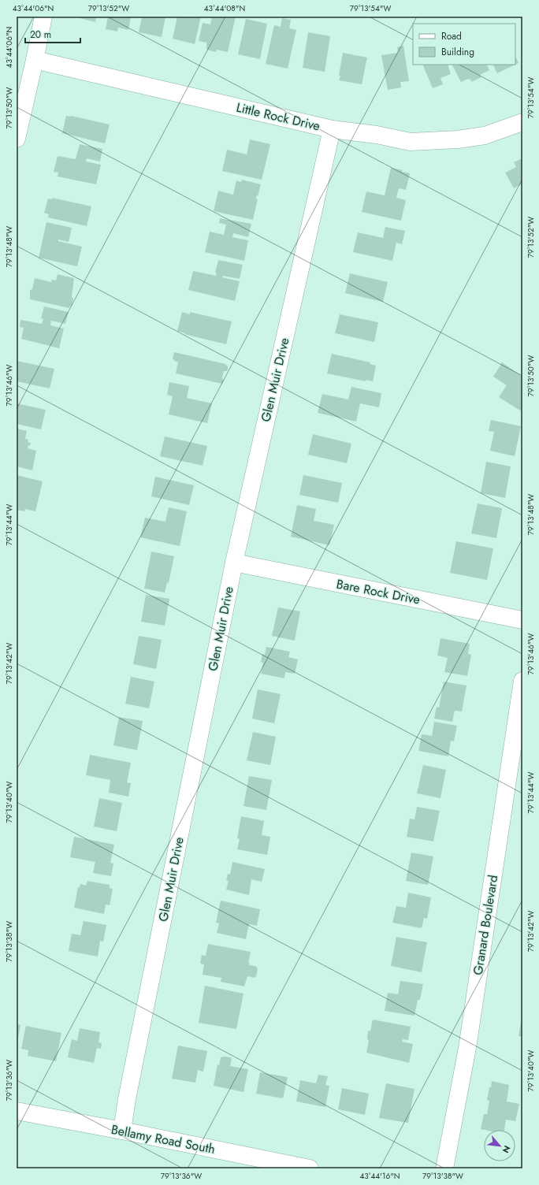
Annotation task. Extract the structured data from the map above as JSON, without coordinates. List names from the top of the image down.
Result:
{
  "streets": {
    "street": [
      "Little Rock Drive",
      "Glen Muir Drive",
      "Bare Rock Drive",
      "Granard Boulevard",
      "Bellamy Road South"
    ]
  },
  "crossings": [
    ["Little Rock Drive", "Glen Muir Drive"],
    ["Glen Muir Drive", "Bare Rock Drive"],
    ["Glen Muir Drive", "Bellamy Road South"]
  ],
  "legend": ["Road", "Building"],
  "scale_bar": "20 m",
  "north": "bottom right",
  "coordinates": [
    "43°44'06\"N",
    "79°13'52\"W",
    "43°44'08\"N",
    "79°13'54\"W",
    "79°13'50\"W",
    "79°13'48\"W",
    "79°13'46\"W",
    "79°13'44\"W",
    "79°13'42\"W",
    "79°13'40\"W",
    "79°13'38\"W",
    "79°13'36\"W",
    "43°44'16\"N"
  ]
}
